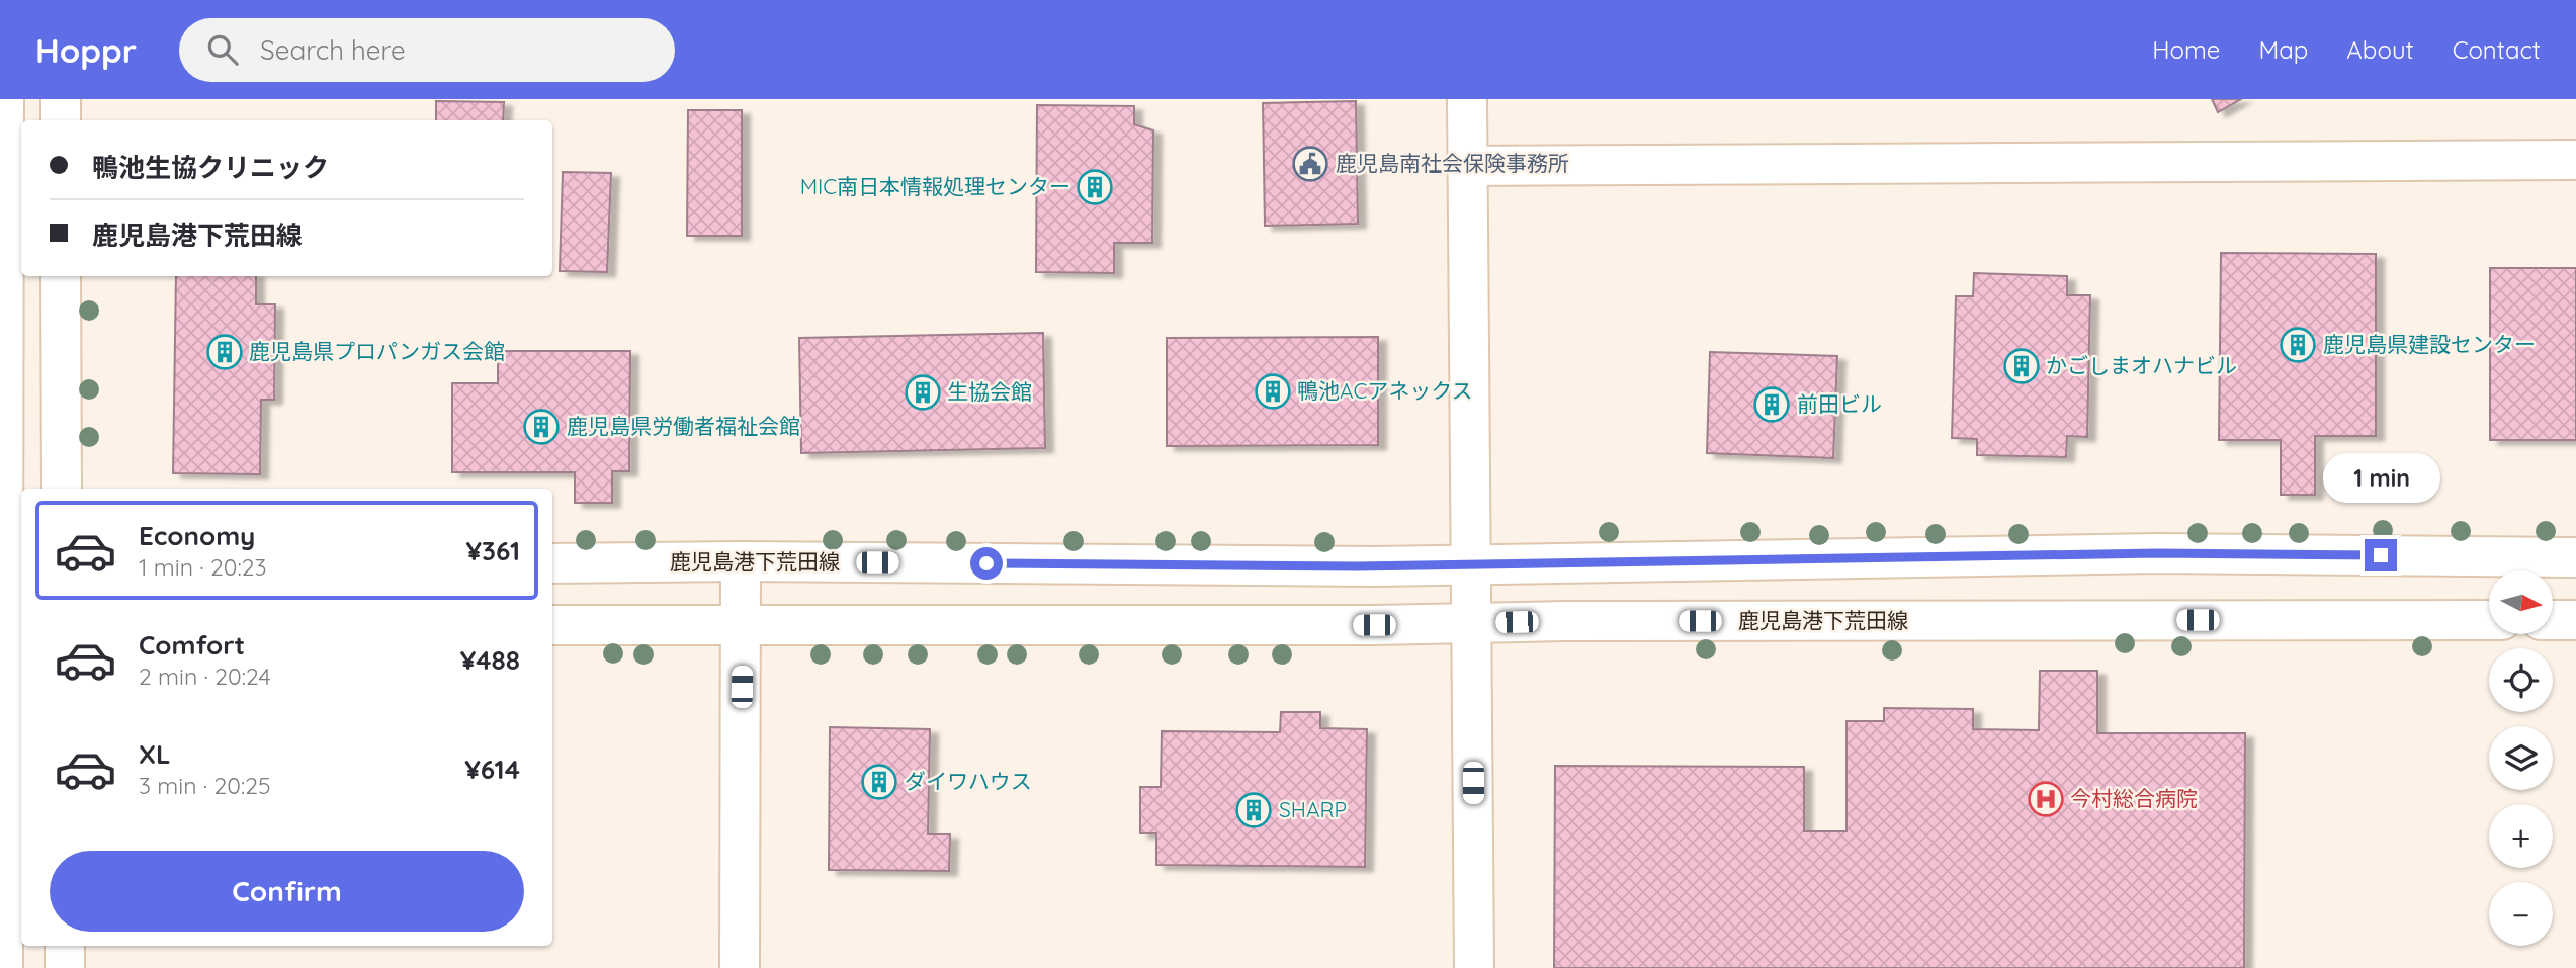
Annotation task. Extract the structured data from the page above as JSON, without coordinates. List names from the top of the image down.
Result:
{
  "streets": {
    "main road": ["鹿児島港下荒田線"]
  },
  "places": {
    "public building": ["鹿児島南社会保険事務所"],
    "building": [
      "MIC南日本情報処理センター",
      "鹿児島県建設センター",
      "鹿児島県プロパンガス会館",
      "かごしまオハナビル",
      "鴨池ACアネックス",
      "生協会館",
      "前田ビル",
      "鹿児島県労働者福祉会館",
      "ダイワハウス",
      "SHARP"
    ],
    "hospital": ["今村総合病院"]
  },
  "north": "right",
  "page": {
    "header": "Hoppr",
    "search": "Search here",
    "nav": [
      "Home",
      "Map",
      "About",
      "Contact"
    ],
    "banner": ["鴨池生協クリニック", "鹿児島港下荒田線"],
    "bubble": "1 min",
    "list": [
      {
        "name": "Economy",
        "note": "1 min · 20:23",
        "value": "¥361"
      },
      {
        "name": "Comfort",
        "note": "2 min · 20:24",
        "value": "¥488"
      },
      {
        "name": "XL",
        "note": "3 min · 20:25",
        "value": "¥614"
      }
    ],
    "map_buttons": ["+", "−"],
    "buttons": "Confirm"
  }
}
